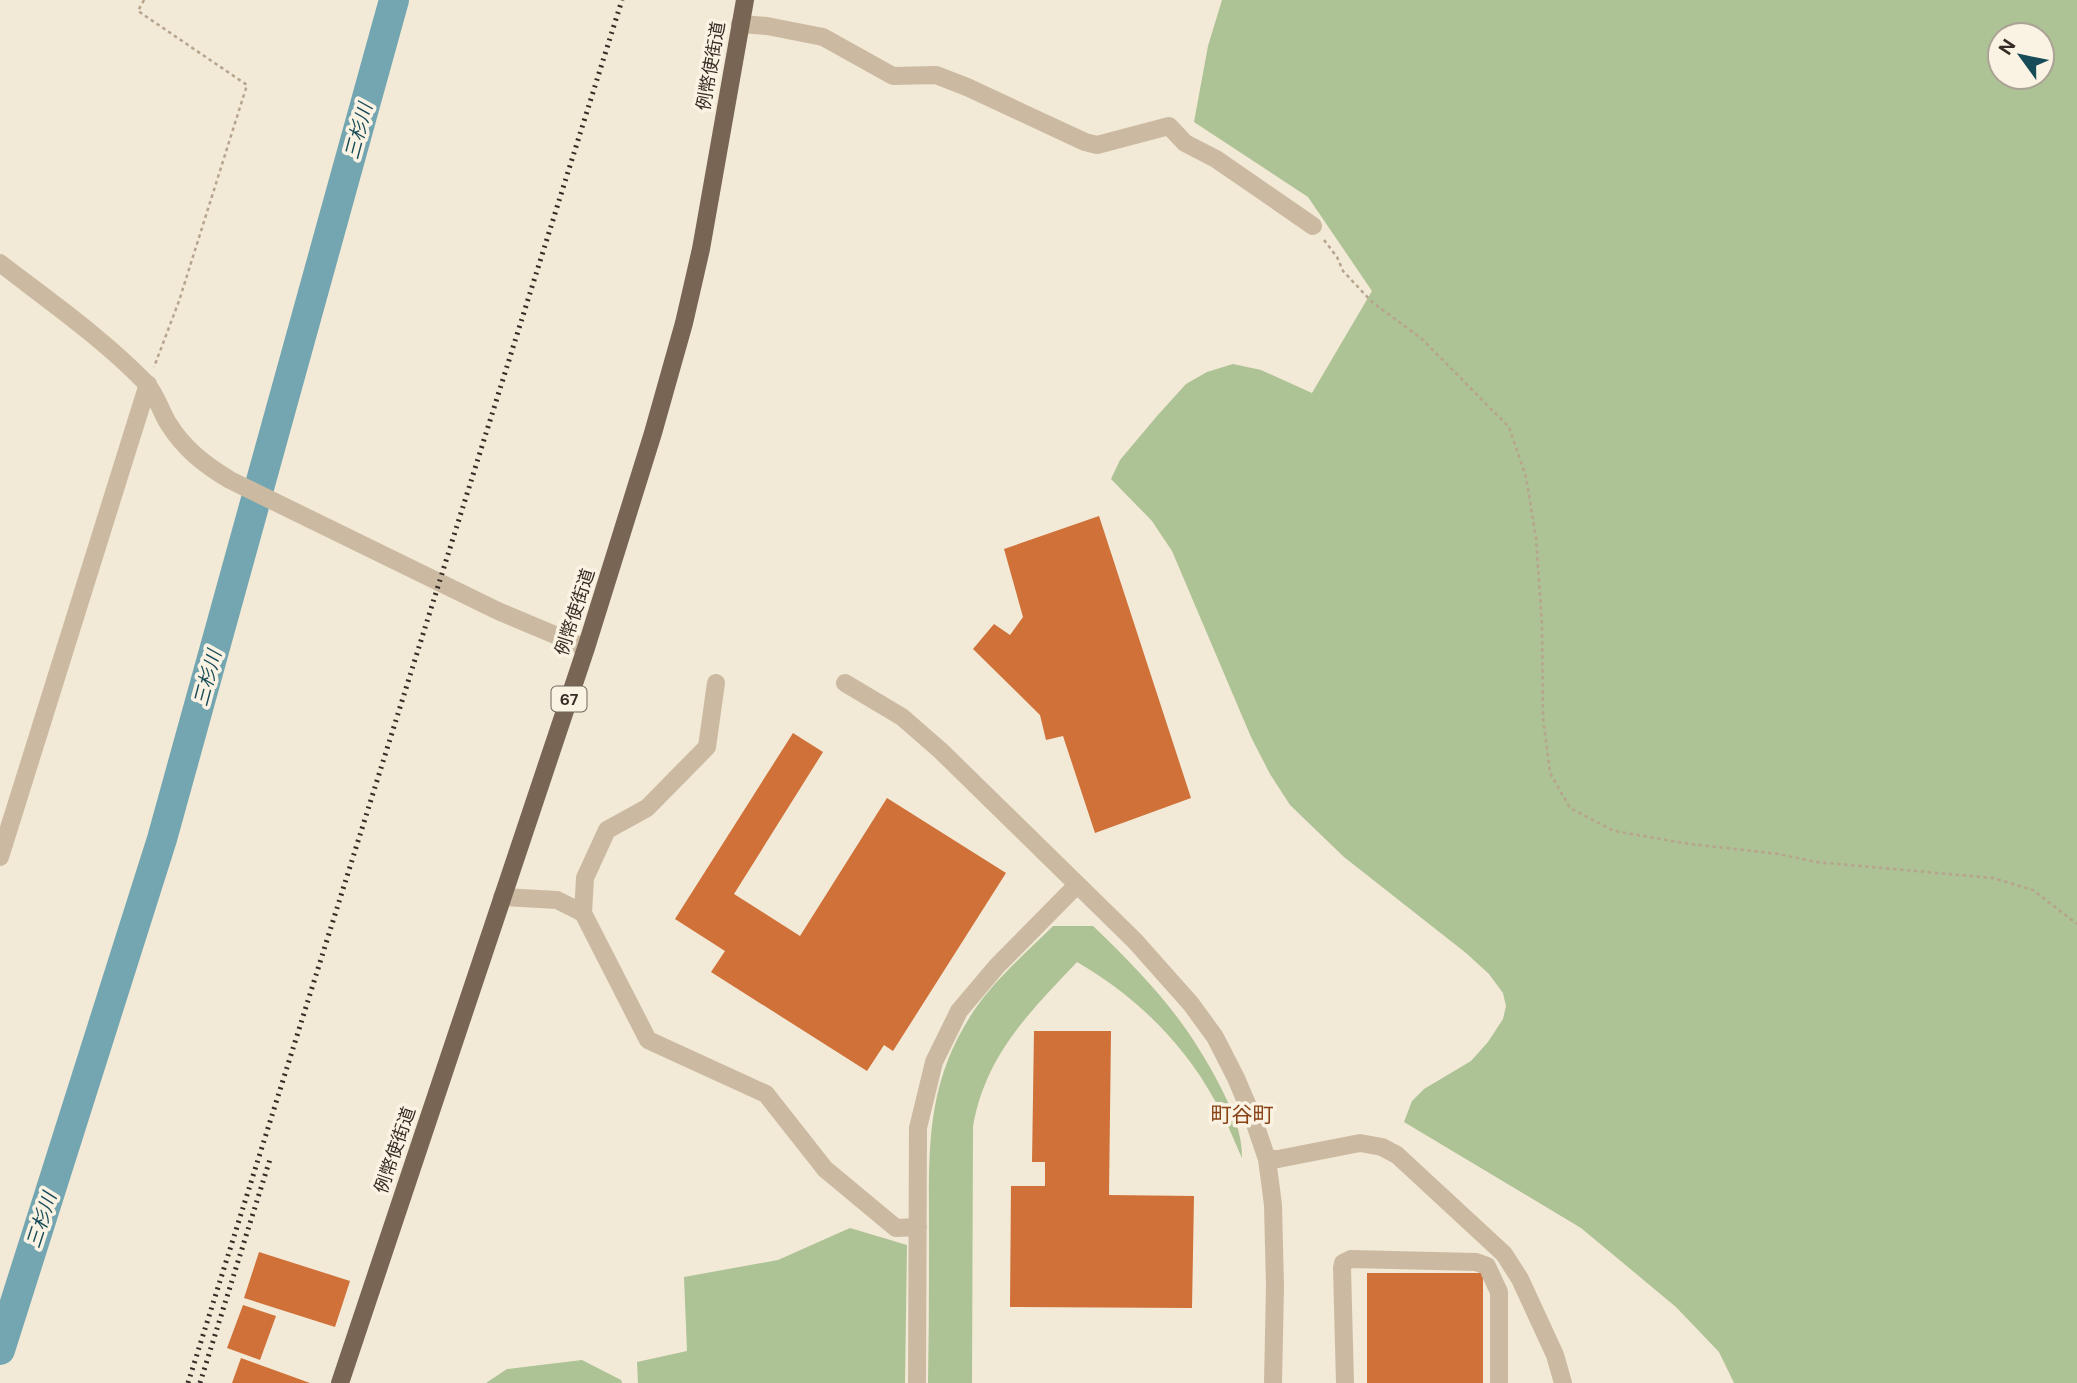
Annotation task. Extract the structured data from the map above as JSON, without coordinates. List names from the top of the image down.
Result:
{
  "streets": {
    "main road": ["例幣使街道", "67"]
  },
  "districts": ["町谷町"],
  "water": ["三杉川"],
  "north": "top left"
}
